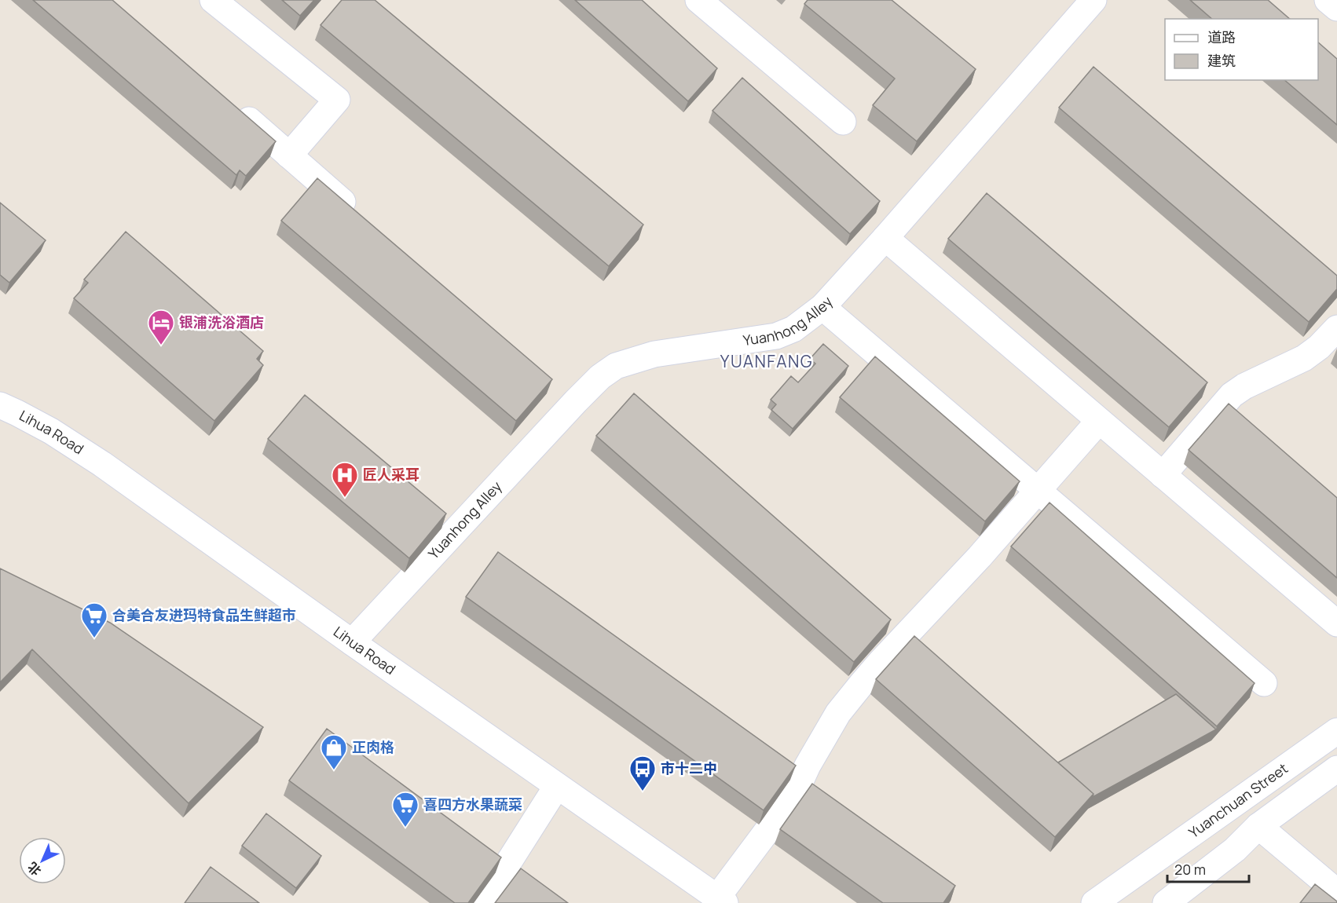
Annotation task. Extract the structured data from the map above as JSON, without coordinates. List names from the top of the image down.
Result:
{
  "streets": {
    "street": ["Yuanhong Alley", "Lihua Road", "Yuanchuan Street"]
  },
  "crossings": [
    ["Yuanhong Alley", "Lihua Road"]
  ],
  "districts": ["YUANFANG"],
  "places": {
    "hotel": ["银浦洗浴酒店"],
    "hospital": ["匠人采耳"],
    "supermarket": ["合美合友进玛特食品生鲜超市", "喜四方水果蔬菜"],
    "shop": ["正肉格"],
    "bus stop": ["市十二中"]
  },
  "legend": ["道路", "建筑"],
  "scale_bar": "20 m",
  "north": "bottom left"
}
